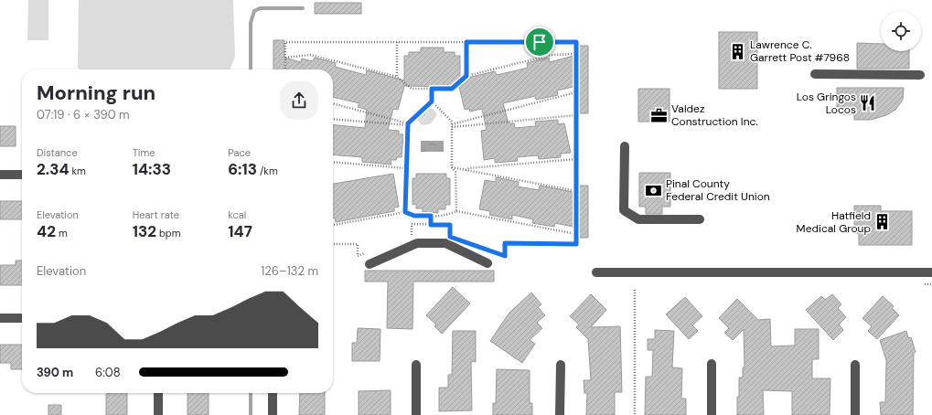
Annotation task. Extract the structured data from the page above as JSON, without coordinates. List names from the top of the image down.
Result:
{
  "places": {
    "building": ["Lawrence C. Garrett Post #7968", "Hatfield Medical Group"],
    "restaurant": ["Los Gringos Locos"],
    "office": ["Valdez Construction Inc."],
    "bank": ["Pinal County Federal Credit Union"]
  },
  "page": {
    "heading": ["Morning run", "07:19 · 6 × 390 m"],
    "stats": [
      ["Distance", "2.34 km"],
      ["Time", "14:33"],
      ["Pace", "6:13 /km"],
      ["Elevation", "42 m"],
      ["Heart rate", "132 bpm"],
      ["kcal", "147"]
    ],
    "chart": ["Elevation", "126–132 m"],
    "list": [
      {
        "name": "390 m",
        "note": "6:08"
      }
    ]
  }
}
